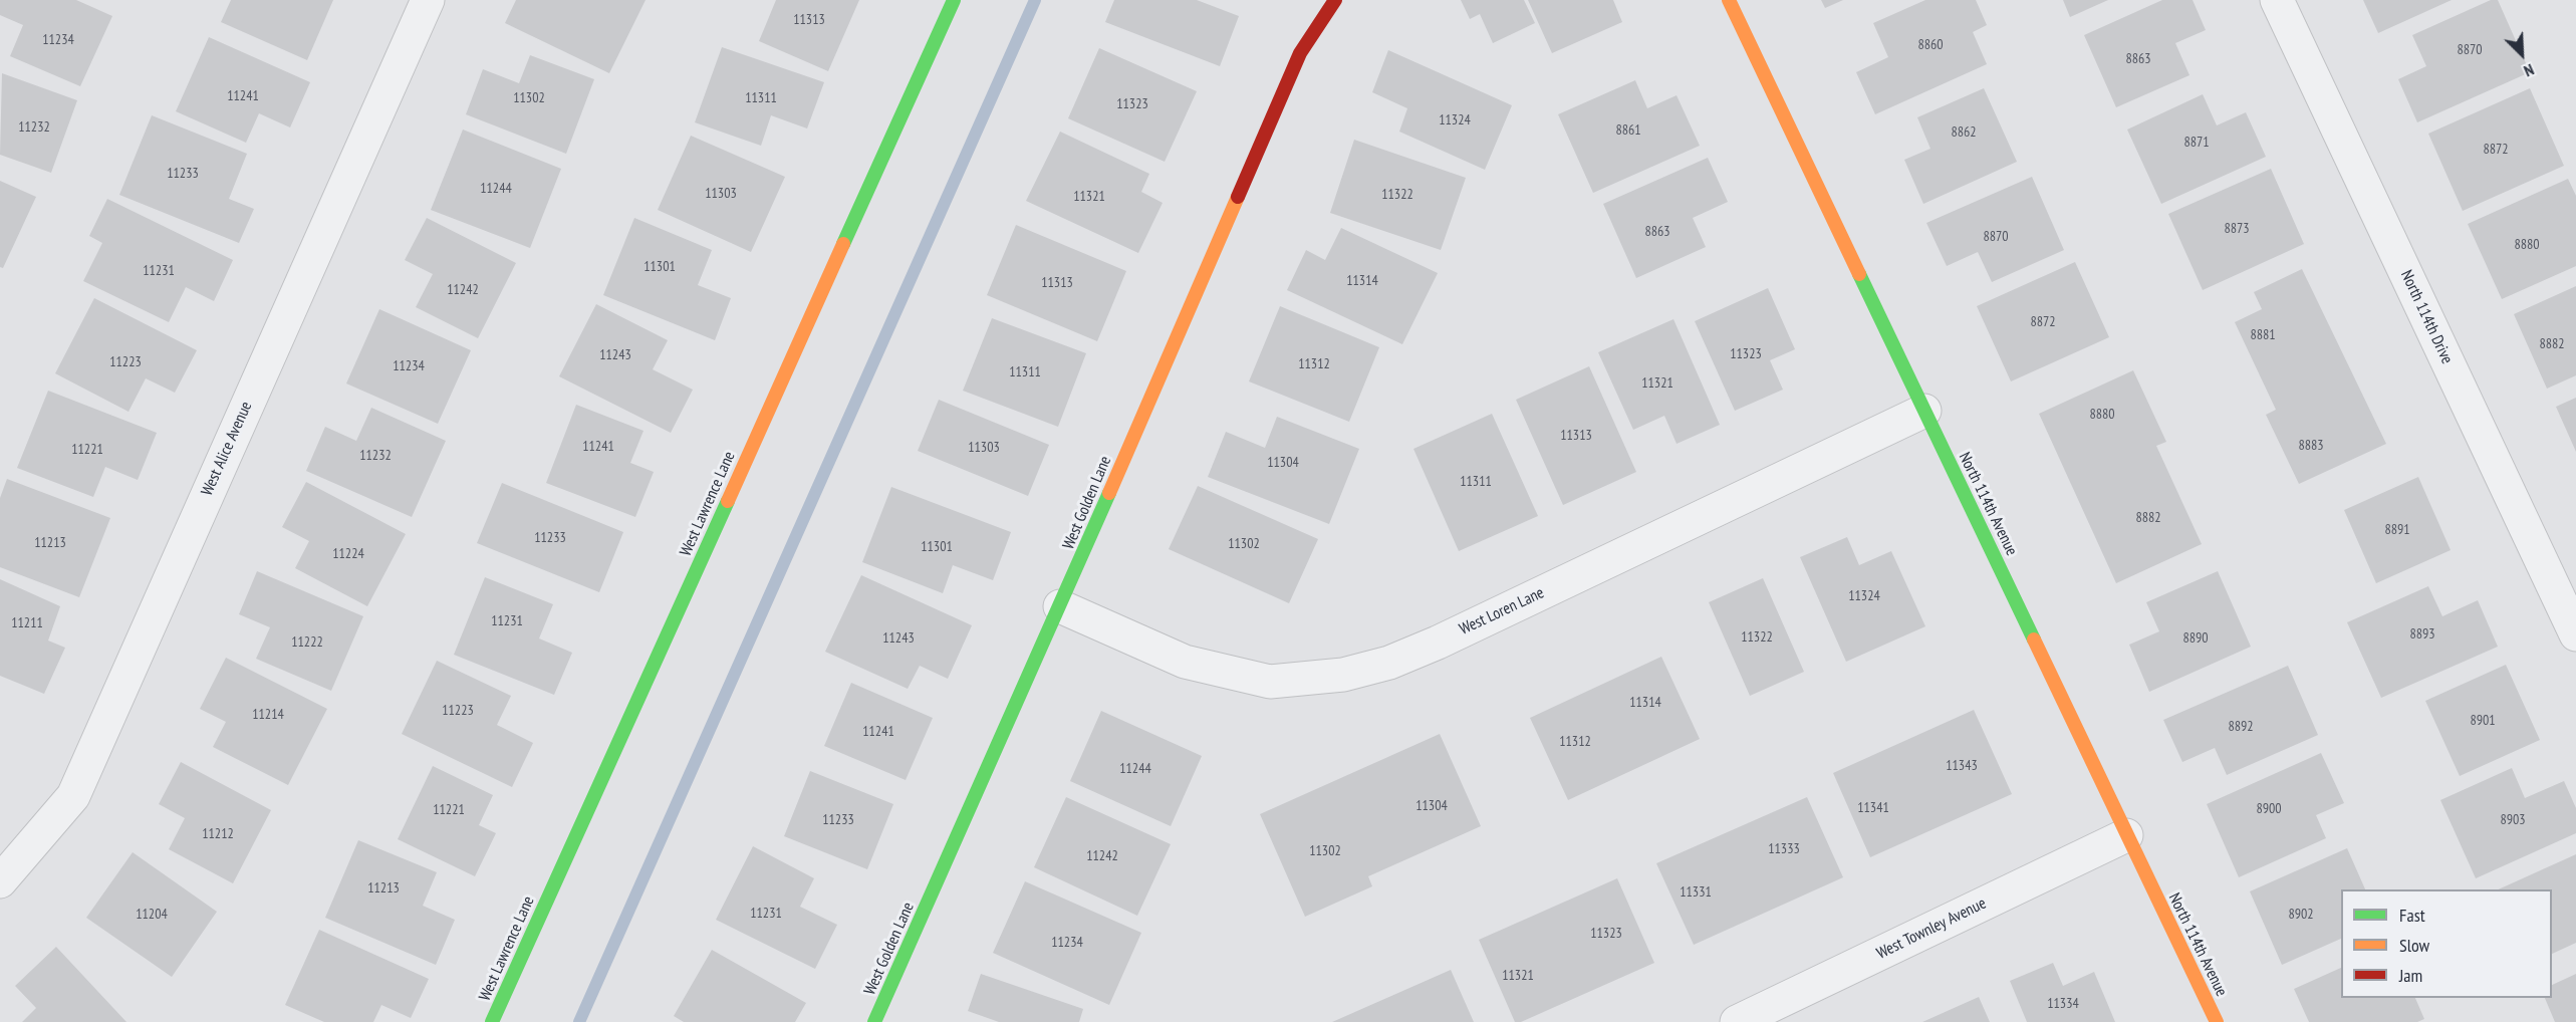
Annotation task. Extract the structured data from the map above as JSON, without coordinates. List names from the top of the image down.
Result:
{
  "streets": {
    "street": [
      "North 114th Drive",
      "West Alice Avenue",
      "West Golden Lane",
      "West Lawrence Lane",
      "North 114th Avenue",
      "West Loren Lane",
      "West Townley Avenue"
    ]
  },
  "crossings": [
    ["West Golden Lane", "West Loren Lane"],
    ["North 114th Avenue", "West Loren Lane"],
    ["North 114th Avenue", "West Townley Avenue"]
  ],
  "house_numbers": [
    "11313",
    "11234",
    "8860",
    "8870",
    "8863",
    "11241",
    "11302",
    "11311",
    "11323",
    "11324",
    "11232",
    "8861",
    "8862",
    "8871",
    "8872",
    "11233",
    "11244",
    "11303",
    "11322",
    "11321",
    "8873",
    "8863",
    "8870",
    "8880",
    "11301",
    "11231",
    "11314",
    "11313",
    "11242",
    "8872",
    "8881",
    "8882",
    "11323",
    "11243",
    "11223",
    "11312",
    "11234",
    "11311",
    "11321",
    "8880",
    "11313",
    "8883",
    "11241",
    "11303",
    "11221",
    "11232",
    "11304",
    "11311",
    "8882",
    "8891",
    "11233",
    "11213",
    "11302",
    "11301",
    "11224",
    "11324",
    "11231",
    "11211",
    "8893",
    "11322",
    "11243",
    "8890",
    "11222",
    "11314",
    "11223",
    "11214",
    "8901",
    "8892",
    "11241",
    "11312",
    "11343",
    "11244",
    "11304",
    "11341",
    "8900",
    "11221",
    "11233",
    "8903",
    "11212",
    "11333",
    "11302",
    "11242",
    "11213",
    "11331",
    "11231",
    "11204",
    "8902",
    "11323",
    "11234",
    "11321",
    "11334"
  ],
  "legend": ["Fast", "Slow", "Jam"],
  "north": "bottom right"
}
